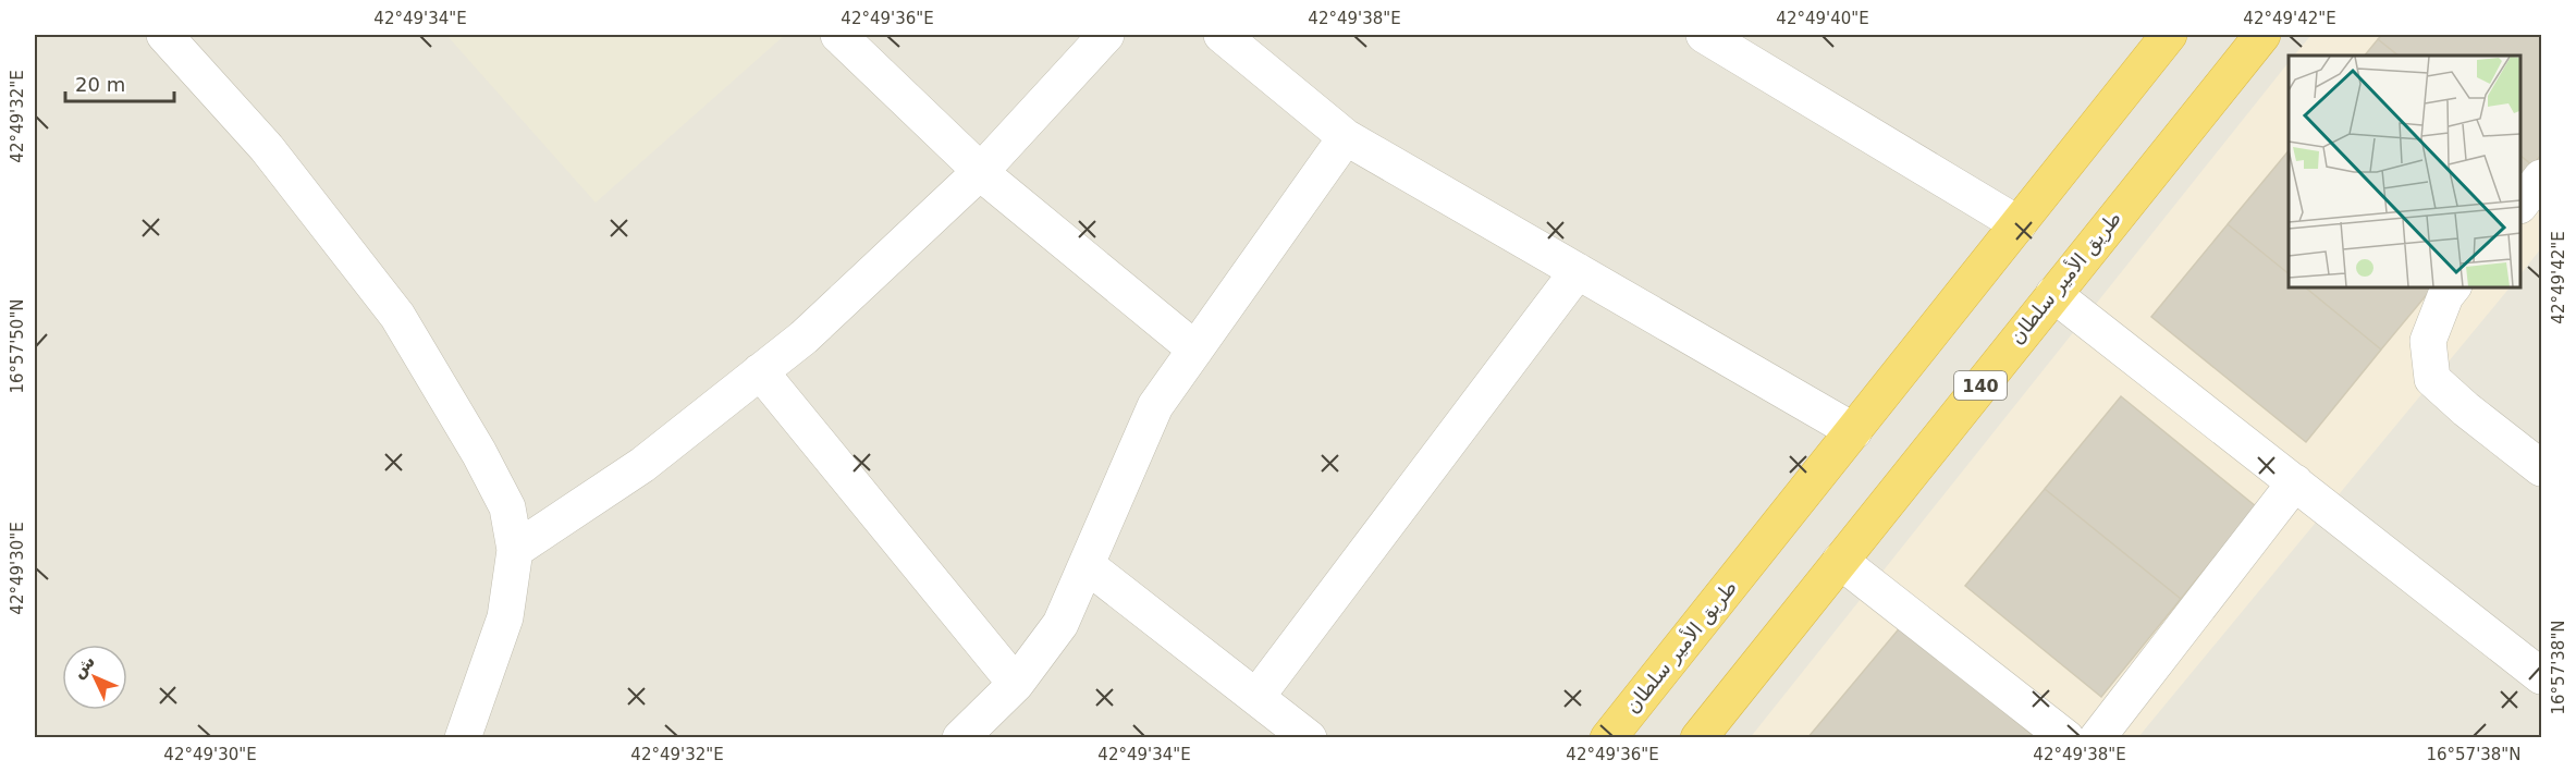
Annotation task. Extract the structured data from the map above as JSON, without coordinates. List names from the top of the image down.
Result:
{
  "streets": {
    "highway": ["طريق الأمير سلطان", "140"]
  },
  "scale_bar": "20 m",
  "north": "top left",
  "coordinates": [
    "42°49'34\"E",
    "42°49'36\"E",
    "42°49'38\"E",
    "42°49'40\"E",
    "42°49'42\"E",
    "42°49'32\"E",
    "16°57'50\"N",
    "42°49'30\"E",
    "16°57'38\"N"
  ]
}
